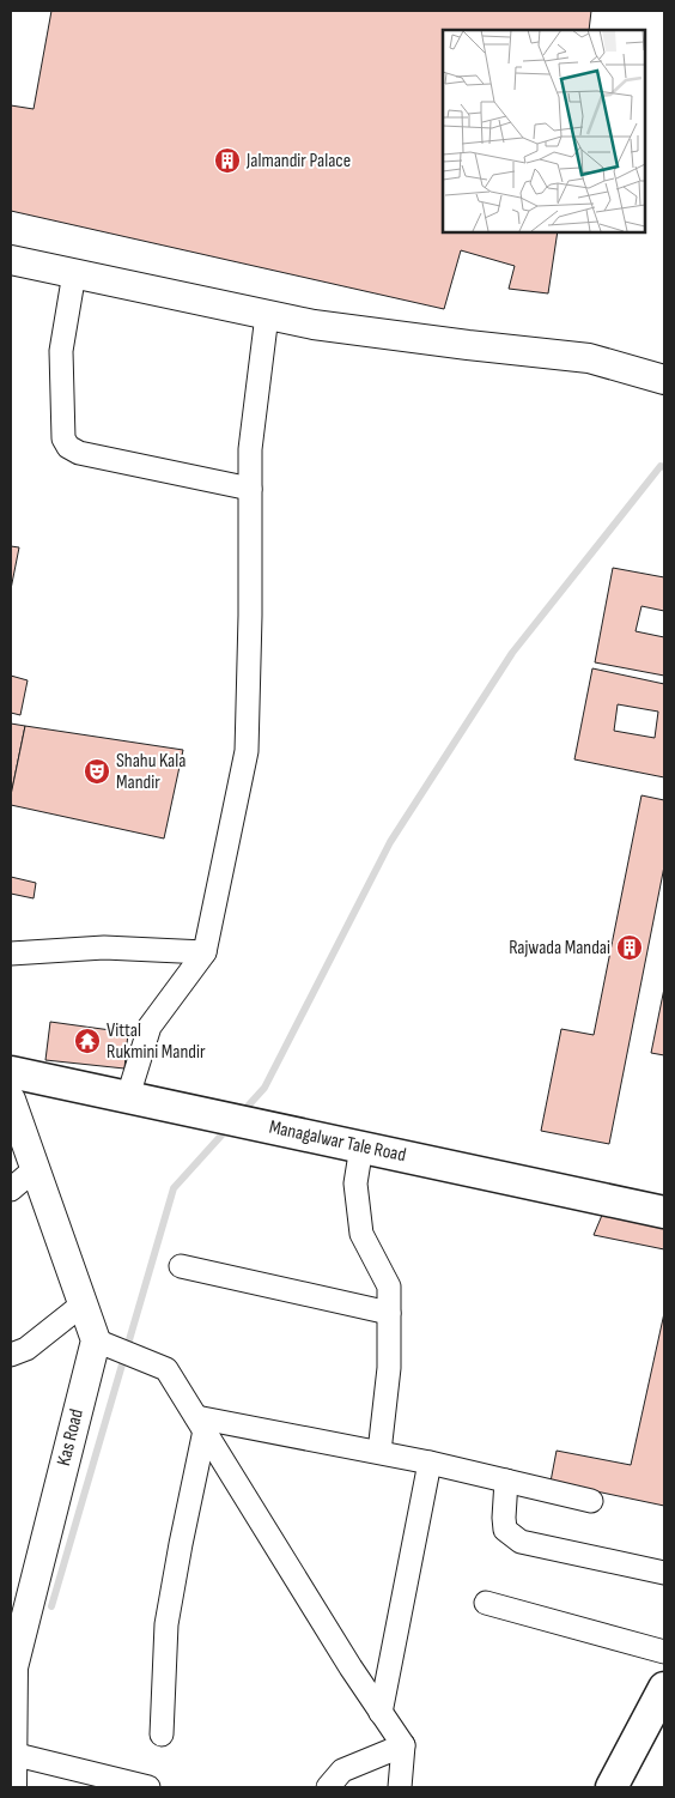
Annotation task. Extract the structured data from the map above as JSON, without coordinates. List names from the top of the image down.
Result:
{
  "streets": {
    "main road": ["Managalwar Tale Road"],
    "street": ["Kas Road"]
  },
  "places": {
    "building": ["Jalmandir Palace", "Rajwada Mandai"],
    "theatre": ["Shahu Kala Mandir"],
    "temple": ["Vittal Rukmini Mandir"]
  }
}
